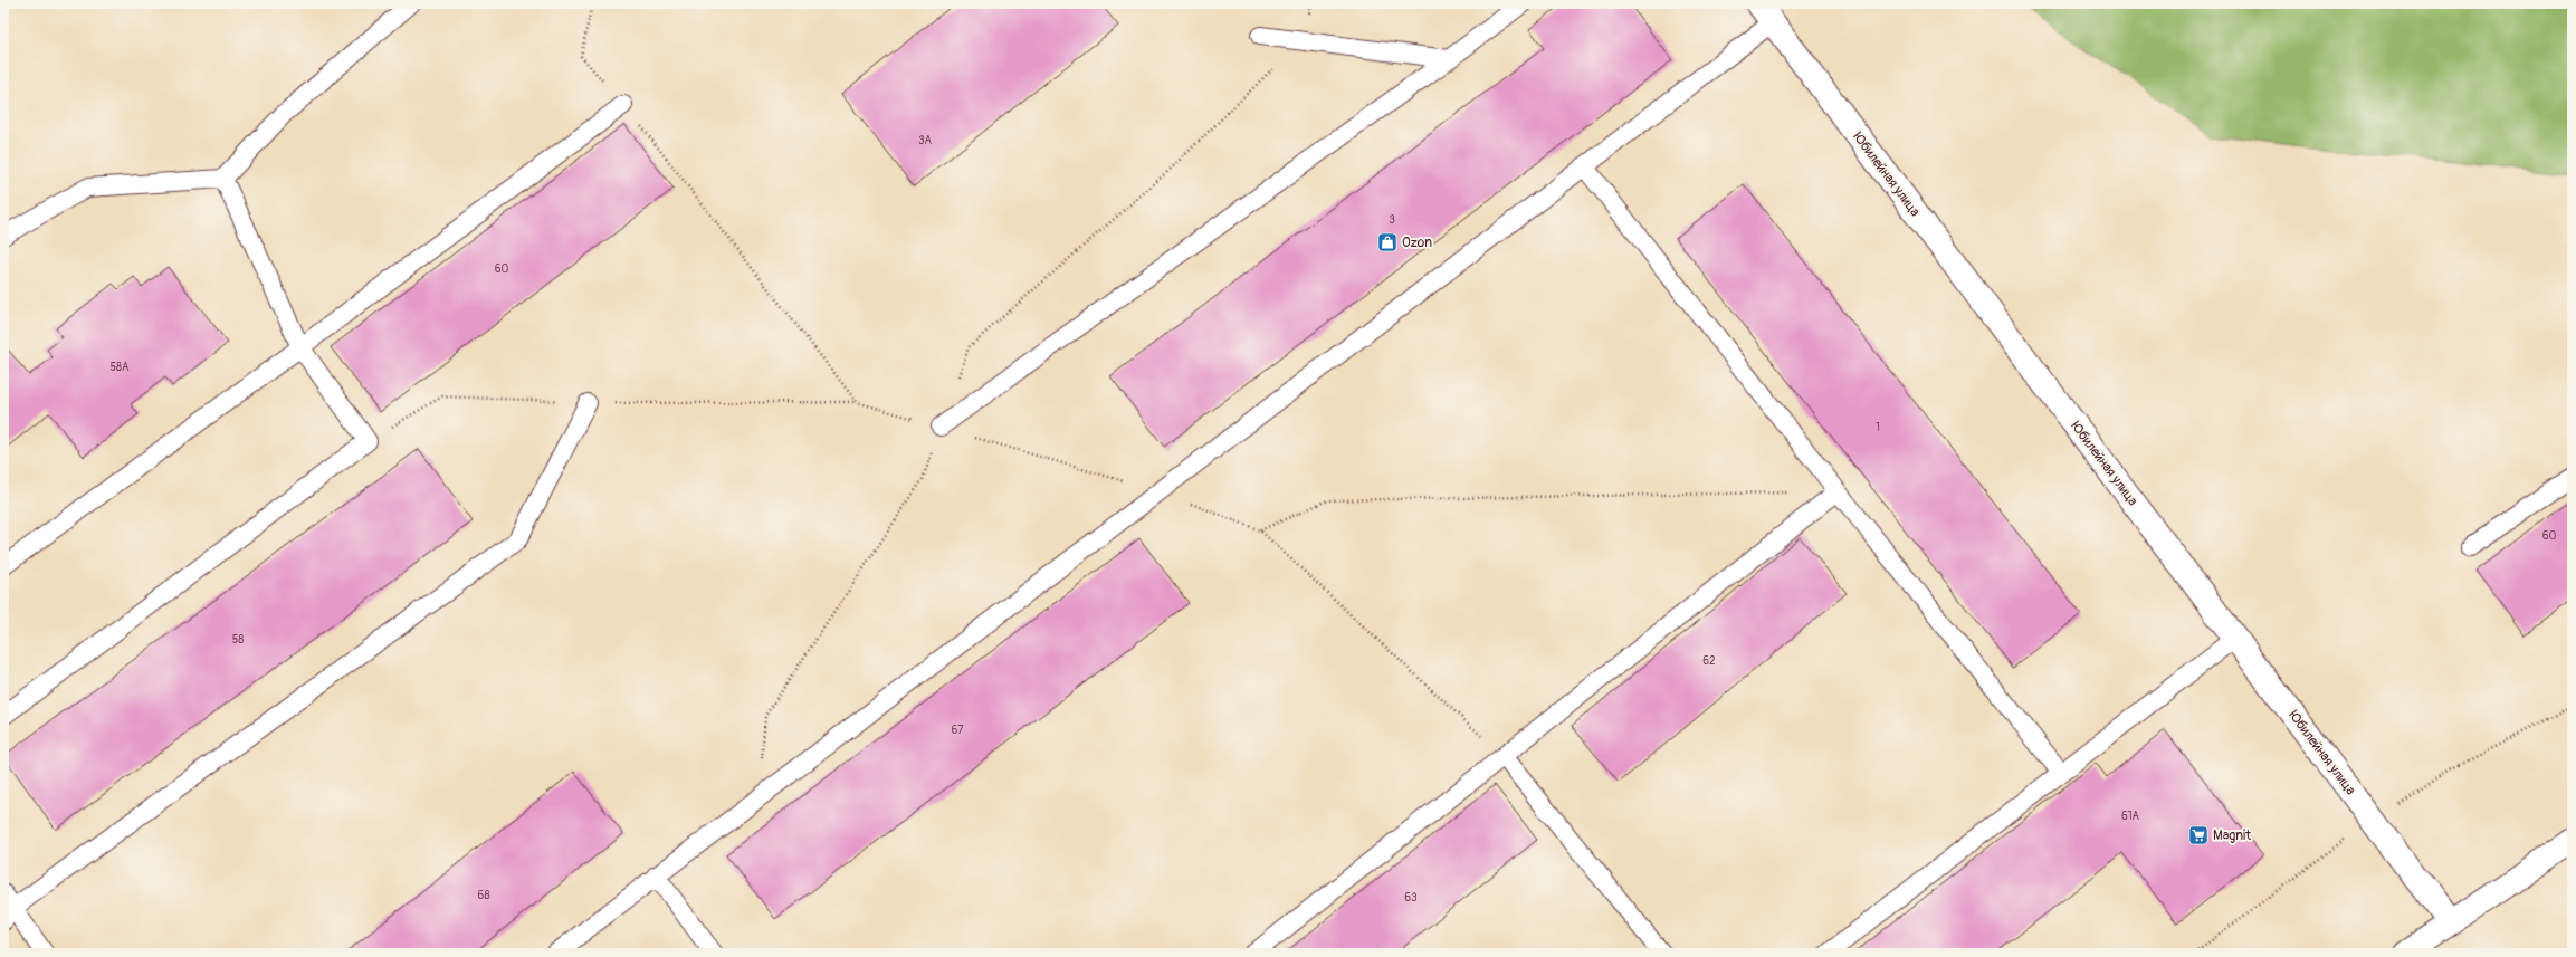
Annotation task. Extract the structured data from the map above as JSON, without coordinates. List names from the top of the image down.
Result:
{
  "streets": {
    "main road": ["Юбилейная улица"]
  },
  "places": {
    "shop": ["Ozon"],
    "supermarket": ["Magnit"]
  },
  "house_numbers": [
    "3А",
    "3",
    "60",
    "58А",
    "1",
    "60",
    "58",
    "62",
    "67",
    "61А",
    "68",
    "63"
  ]
}
